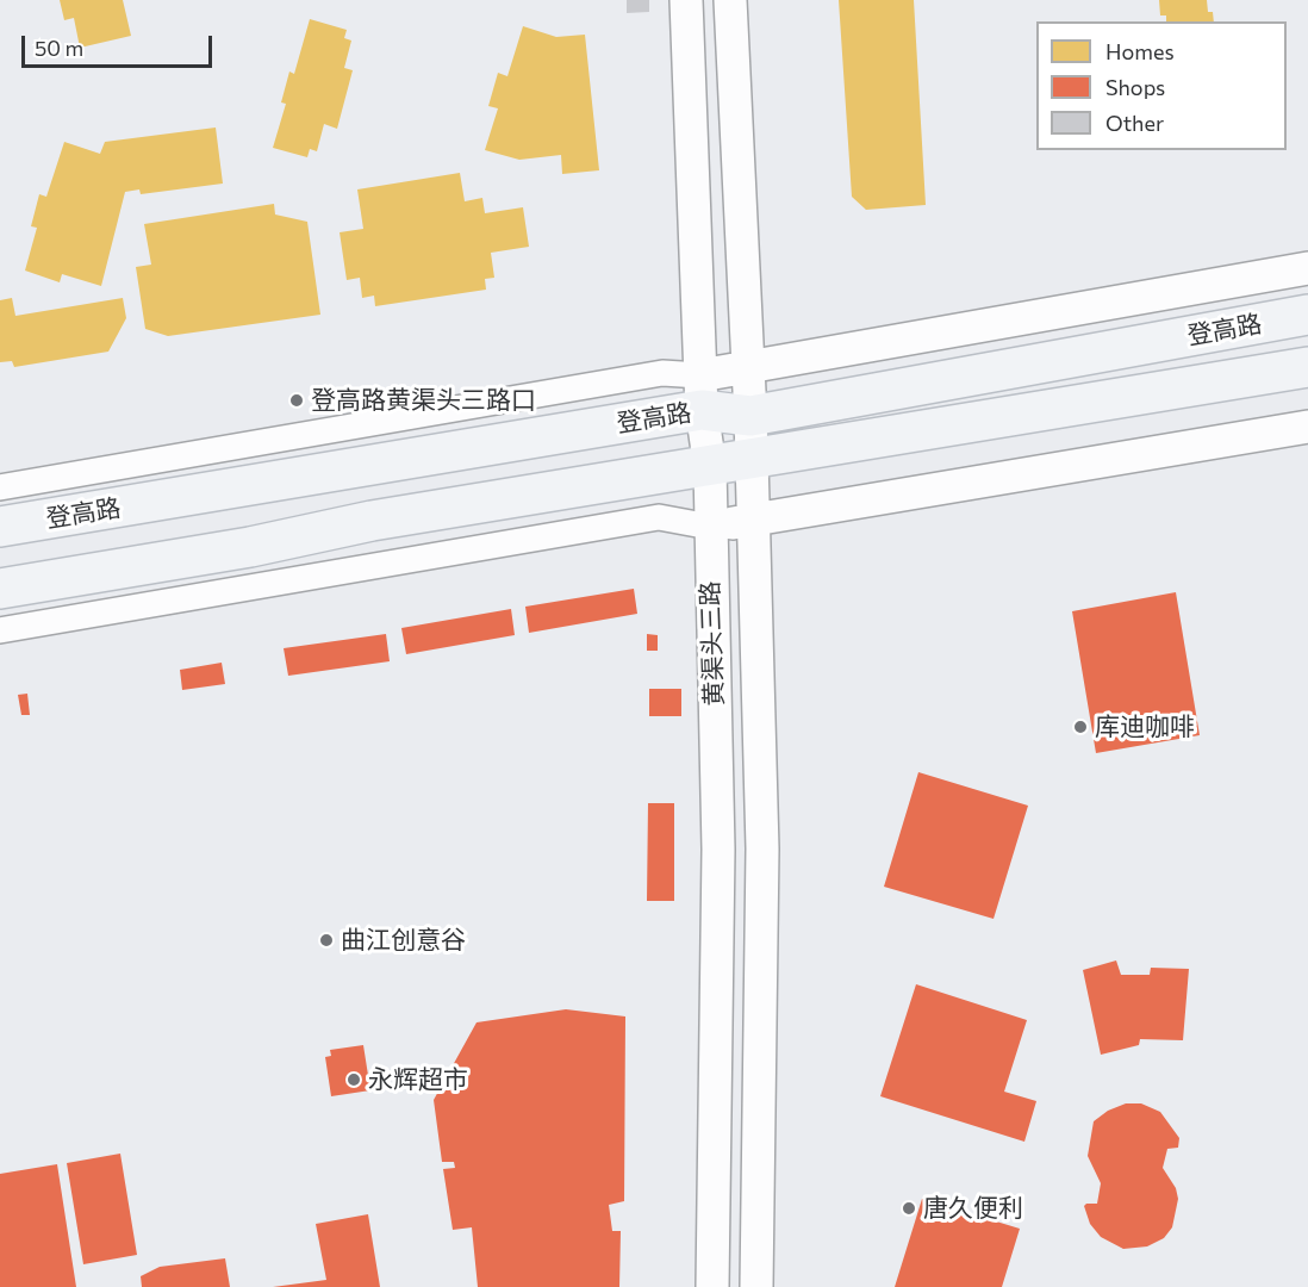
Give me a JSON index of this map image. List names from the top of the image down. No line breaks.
{"streets":{"main road":["登高路"],"street":["黄渠头三路"]},"crossings":[["登高路","黄渠头三路"]],"places":["登高路黄渠头三路口","库迪咖啡","曲江创意谷","永辉超市","唐久便利"],"legend":["Homes","Shops","Other"],"scale_bar":"50 m"}
